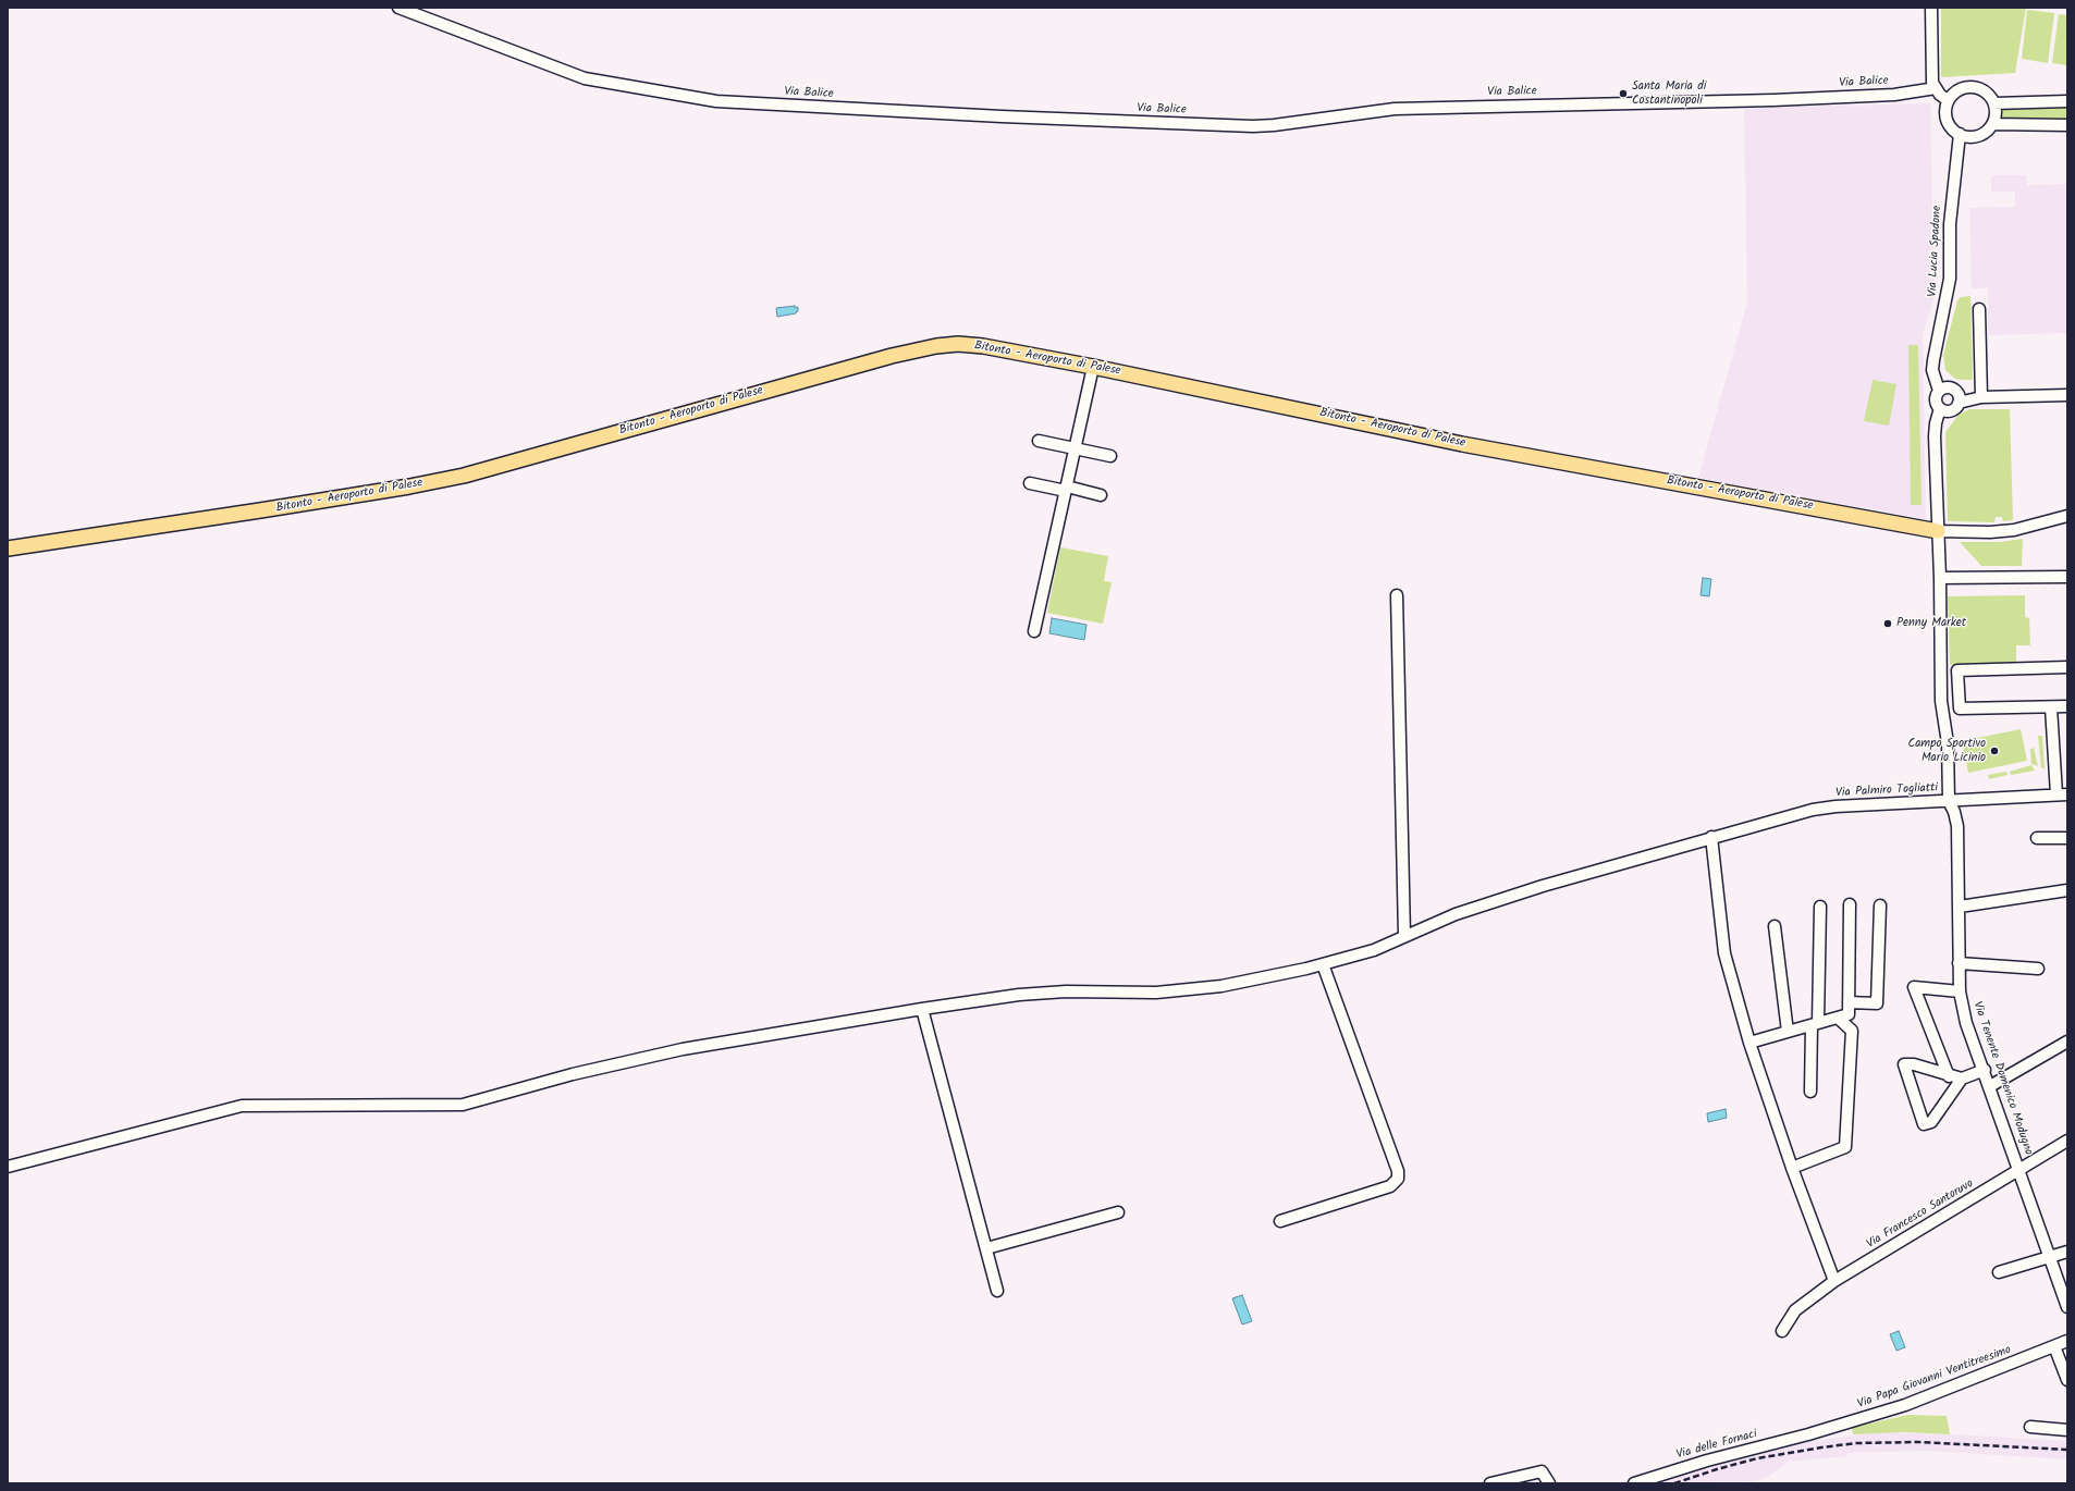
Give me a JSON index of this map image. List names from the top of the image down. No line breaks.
{"streets":{"main road":["Bitonto - Aeroporto di Palese"],"street":["Via Balice","Via Lucia Spadone","Via Palmiro Togliatti","Via Tenente Domenico Modugno","Via Francesco Santoruvo","Via Papa Giovanni Ventitreesimo","Via delle Fornaci"]},"crossings":[["Bitonto - Aeroporto di Palese","Via Tenente Domenico Modugno"],["Via Palmiro Togliatti","Via Tenente Domenico Modugno"],["Via Tenente Domenico Modugno","Via Francesco Santoruvo"],["Via Papa Giovanni Ventitreesimo","Via delle Fornaci"]],"places":["Santa Maria di Costantinopoli","Penny Market","Campo Sportivo Mario Licinio"]}
